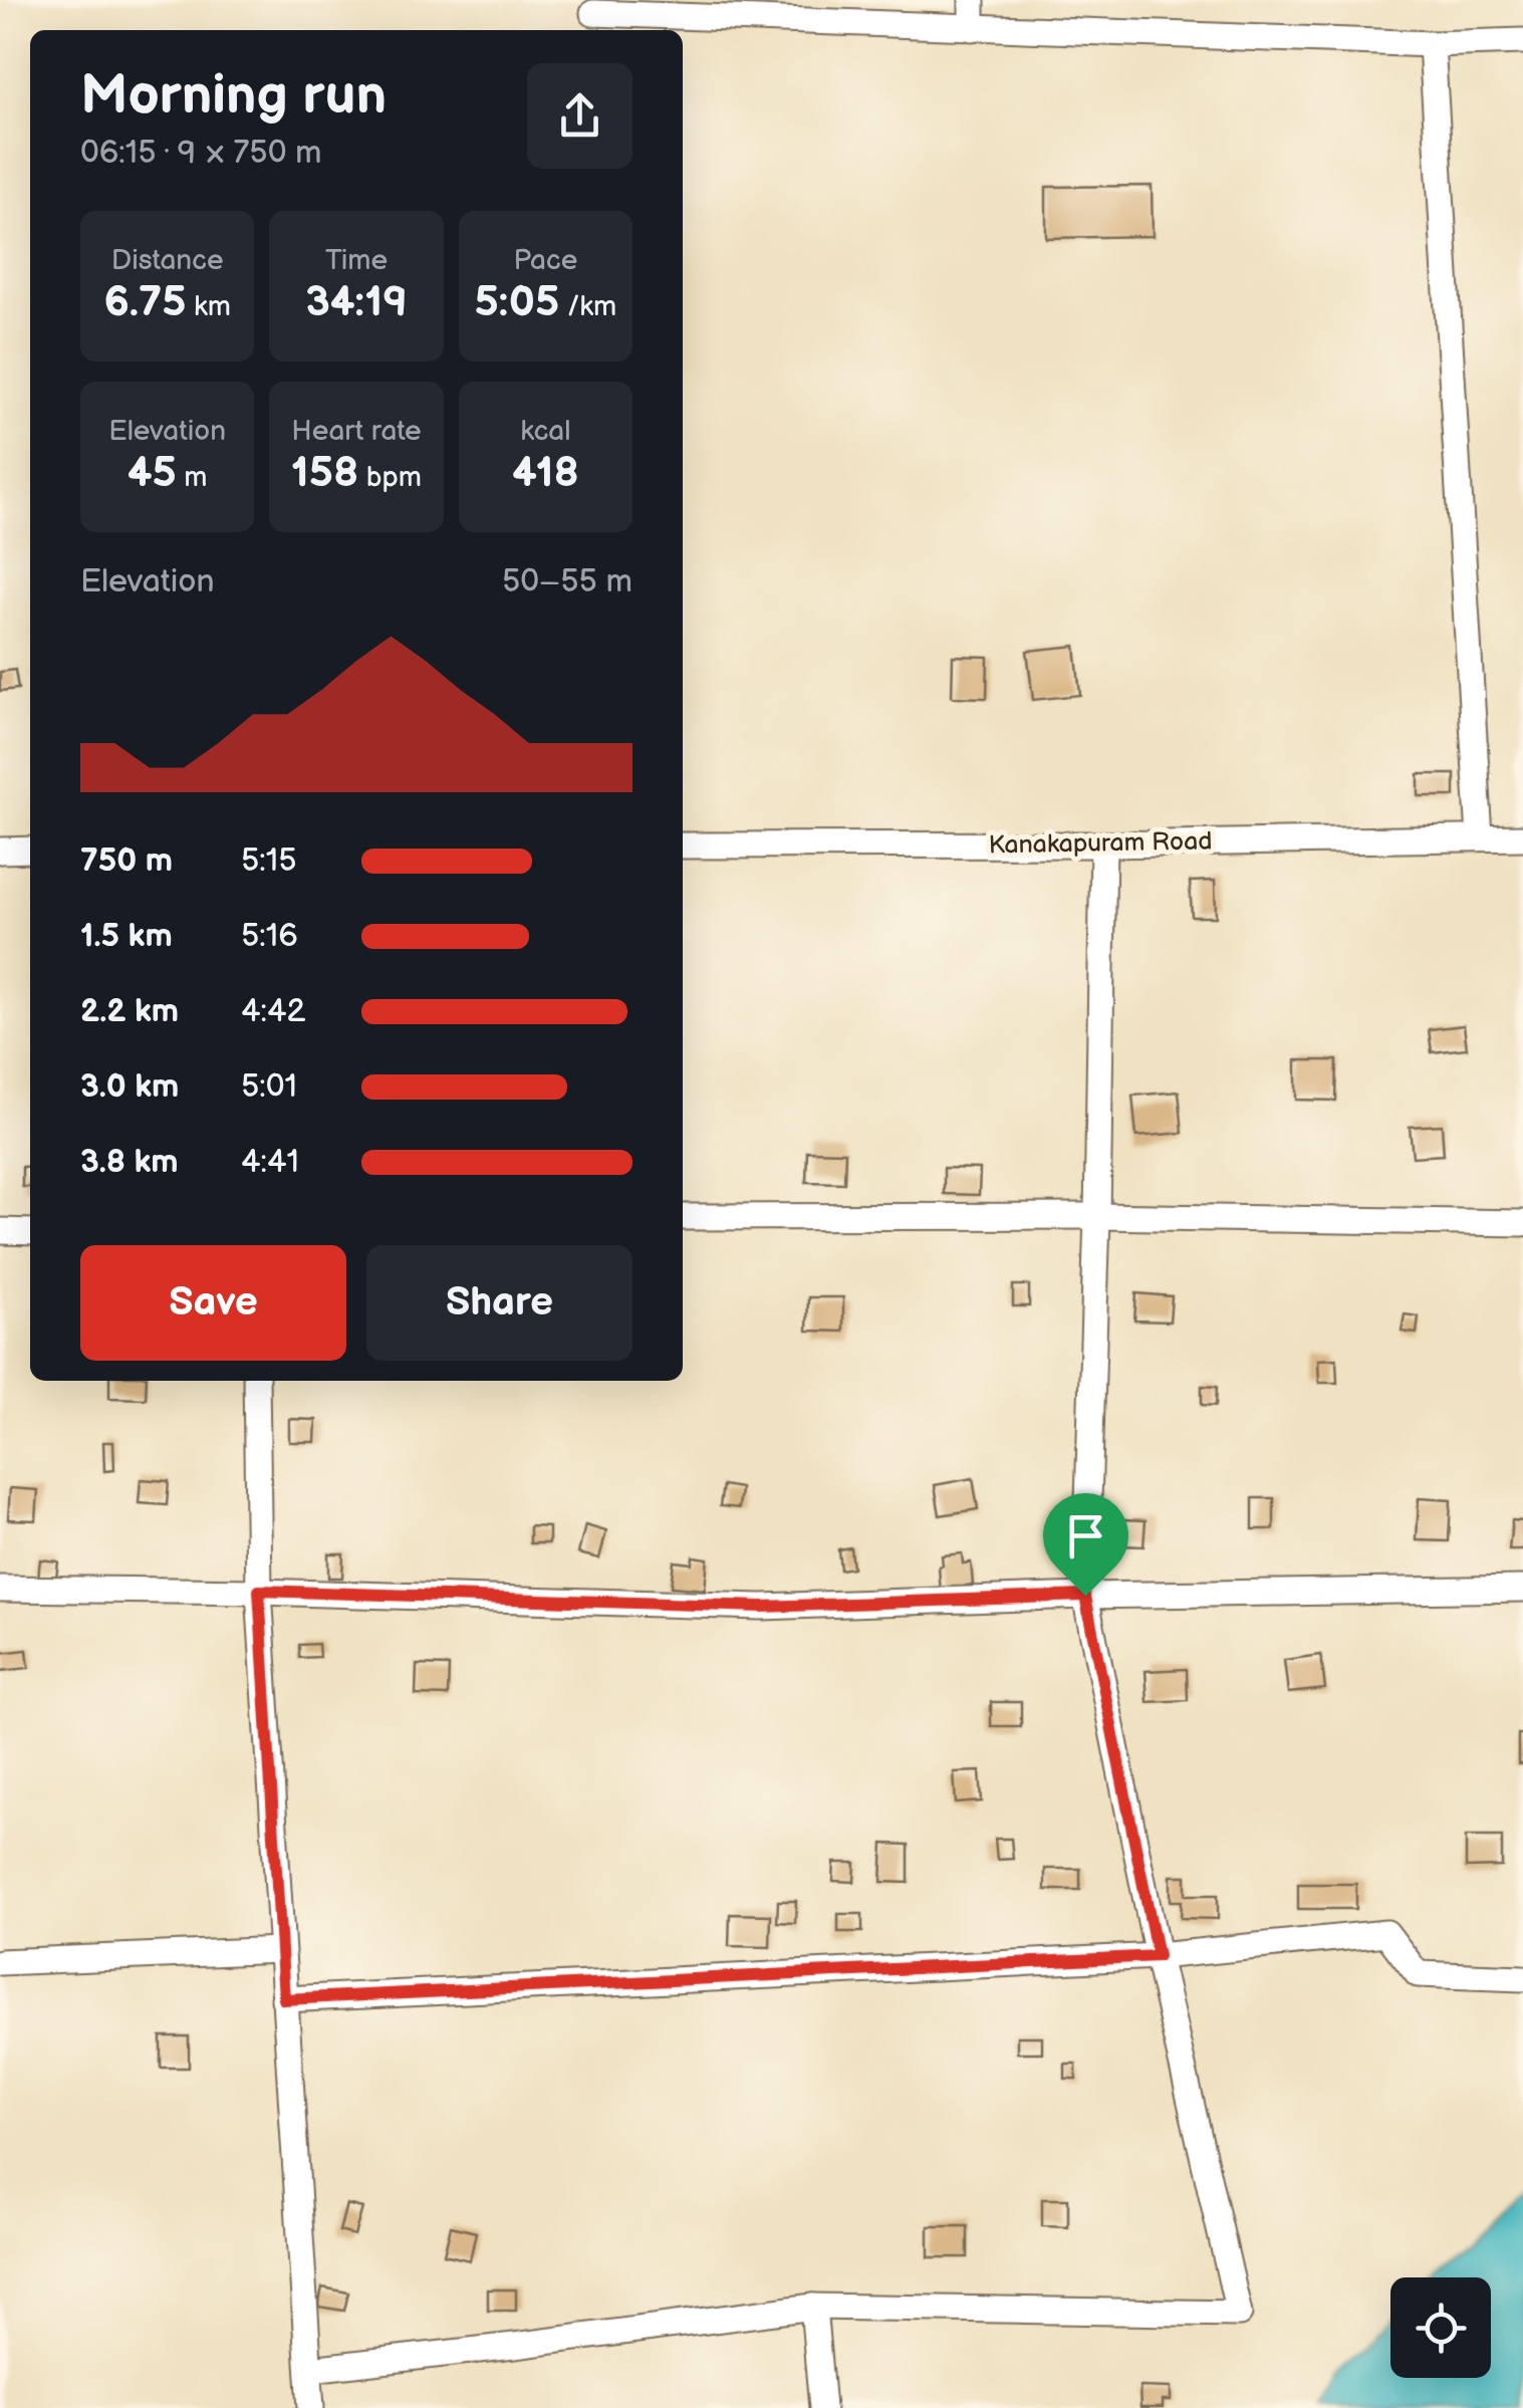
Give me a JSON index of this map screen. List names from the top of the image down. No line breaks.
{"streets":{"street":["Kanakapuram Road"]},"page":{"heading":["Morning run","06:15 · 9 × 750 m"],"stats":[["Distance","6.75 km"],["Time","34:19"],["Pace","5:05 /km"],["Elevation","45 m"],["Heart rate","158 bpm"],["kcal","418"]],"chart":["Elevation","50–55 m"],"list":[{"name":"750 m","note":"5:15"},{"name":"1.5 km","note":"5:16"},{"name":"2.2 km","note":"4:42"},{"name":"3.0 km","note":"5:01"},{"name":"3.8 km","note":"4:41"}],"buttons":["Save","Share"]}}
